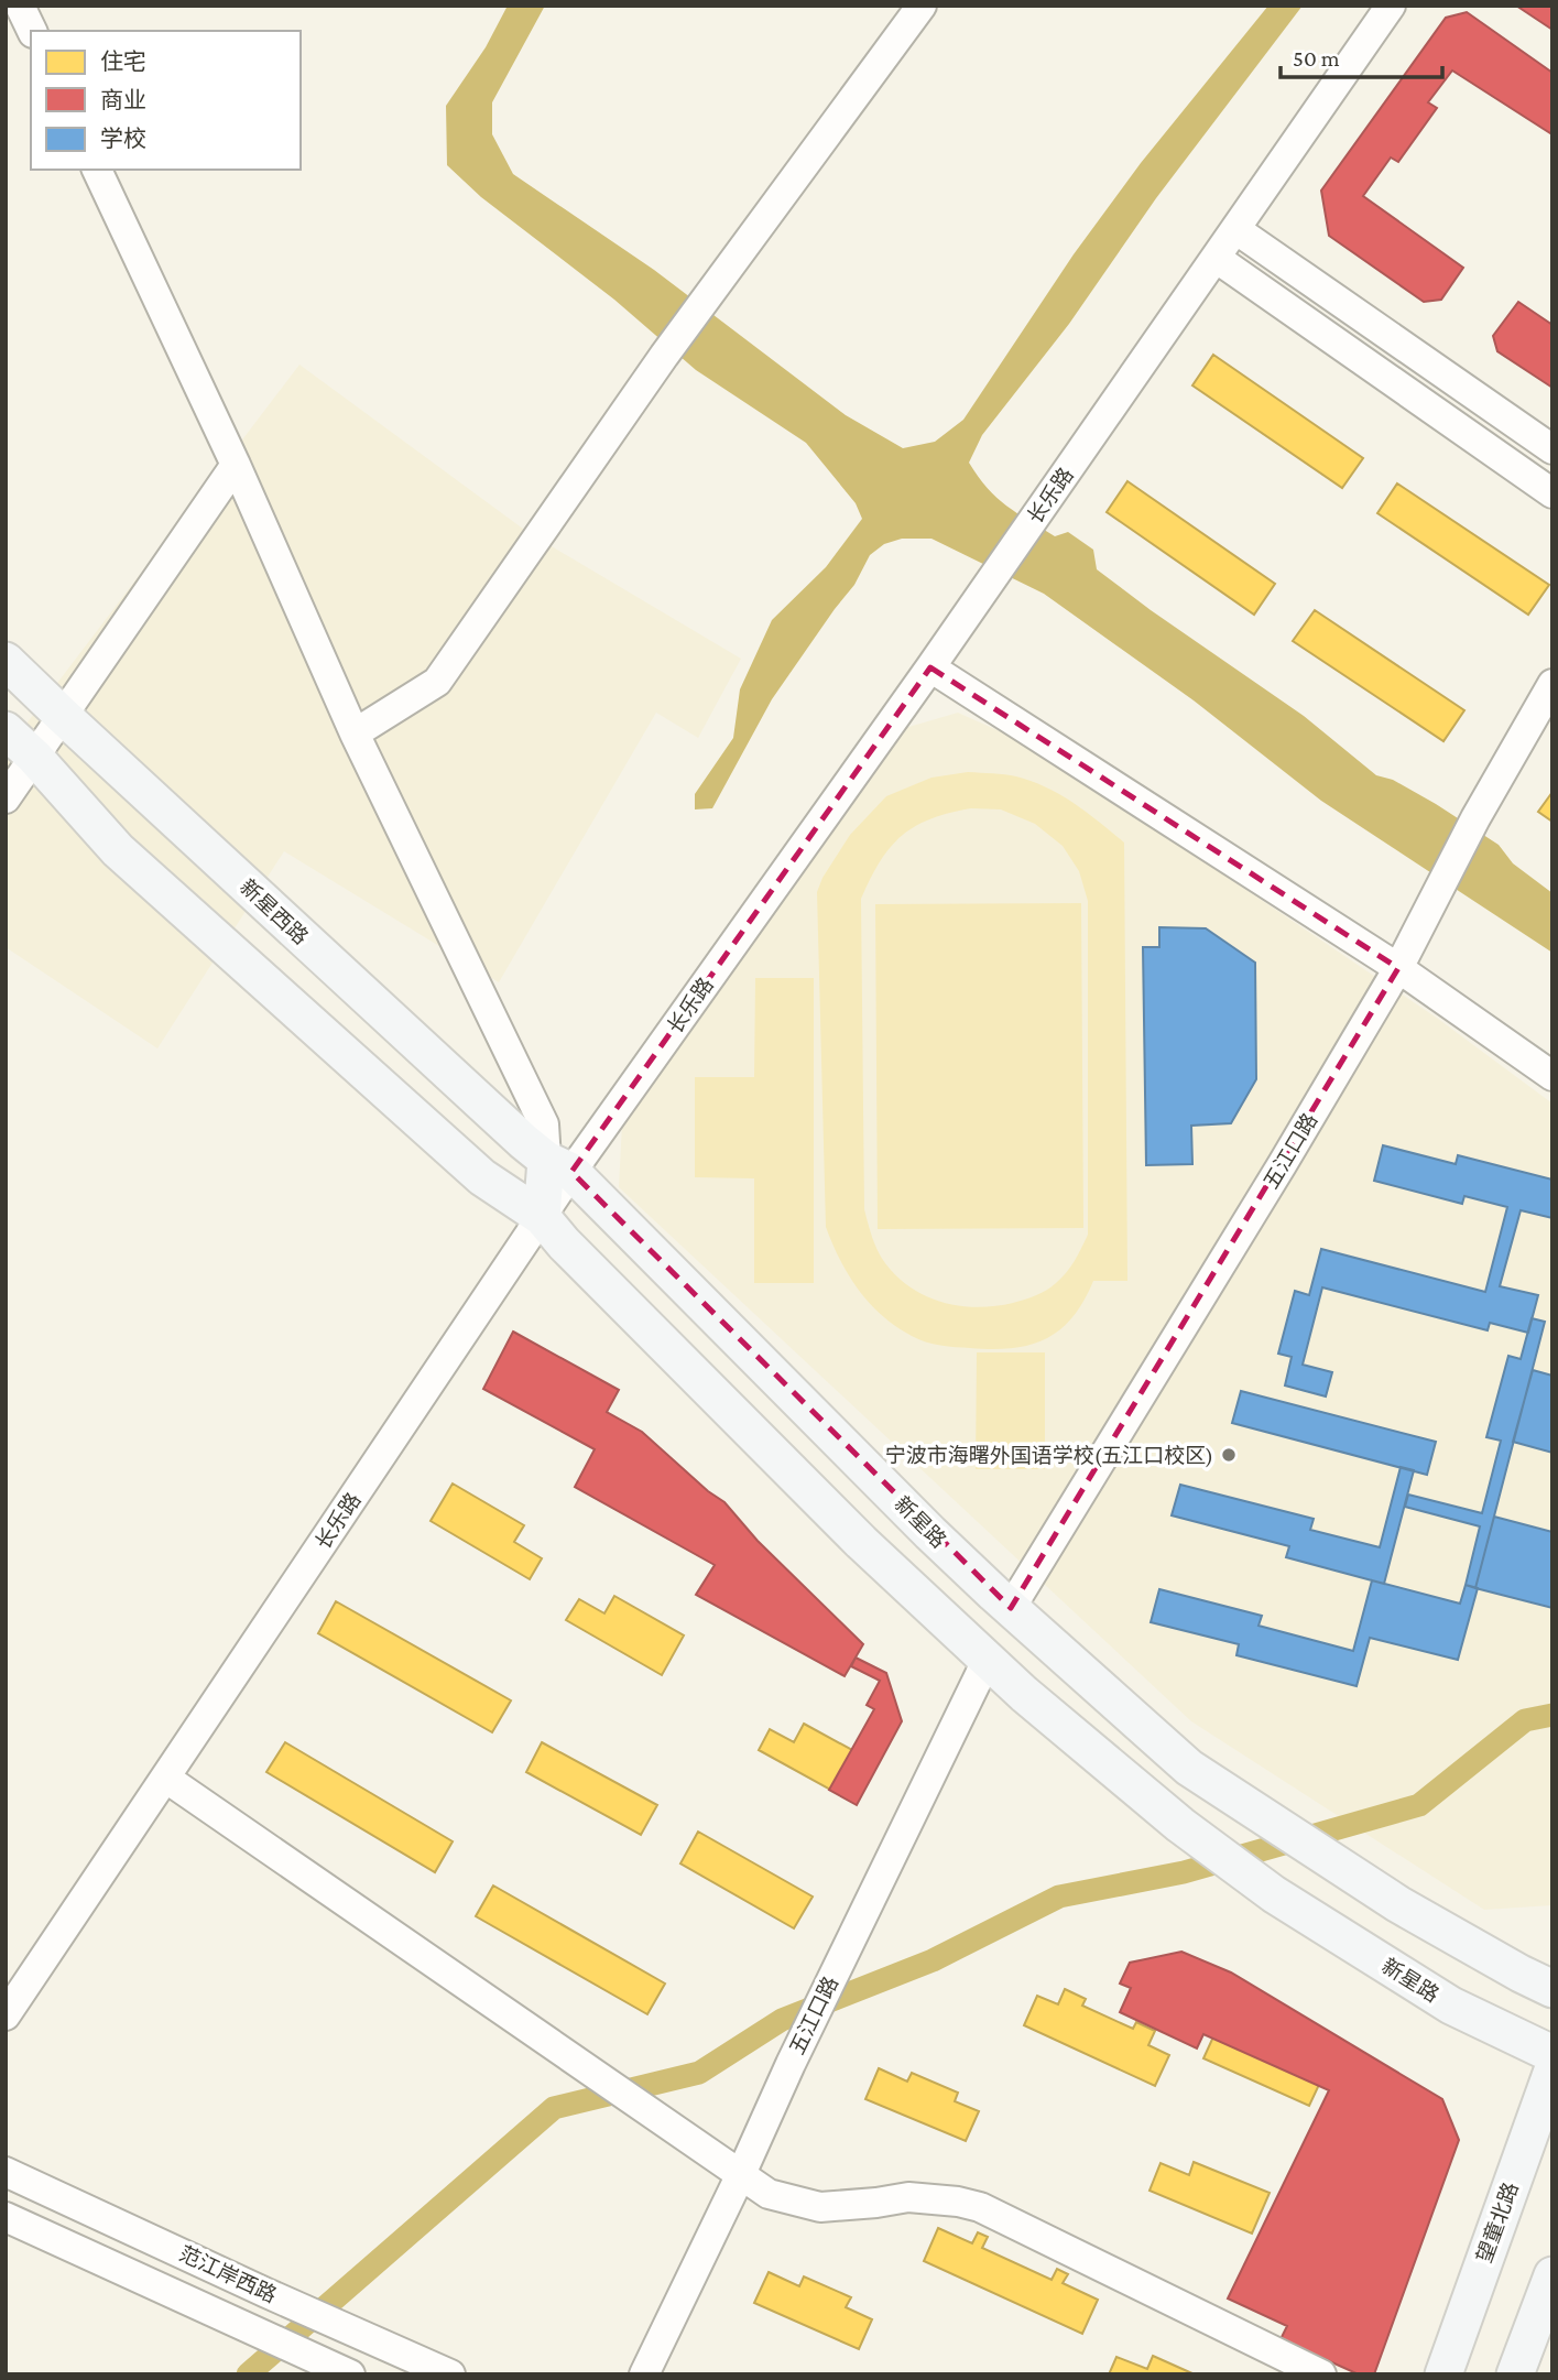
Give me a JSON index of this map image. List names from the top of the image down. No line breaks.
{"streets":{"main road":["新星西路","新星路","望童北路"],"street":["长乐路","五江口路","范江岸西路"]},"crossings":[["长乐路","新星西路"],["长乐路","新星路"],["新星西路","新星路"],["五江口路","新星路"]],"places":["宁波市海曙外国语学校(五江口校区)"],"legend":["住宅","商业","学校"],"scale_bar":"50 m"}
